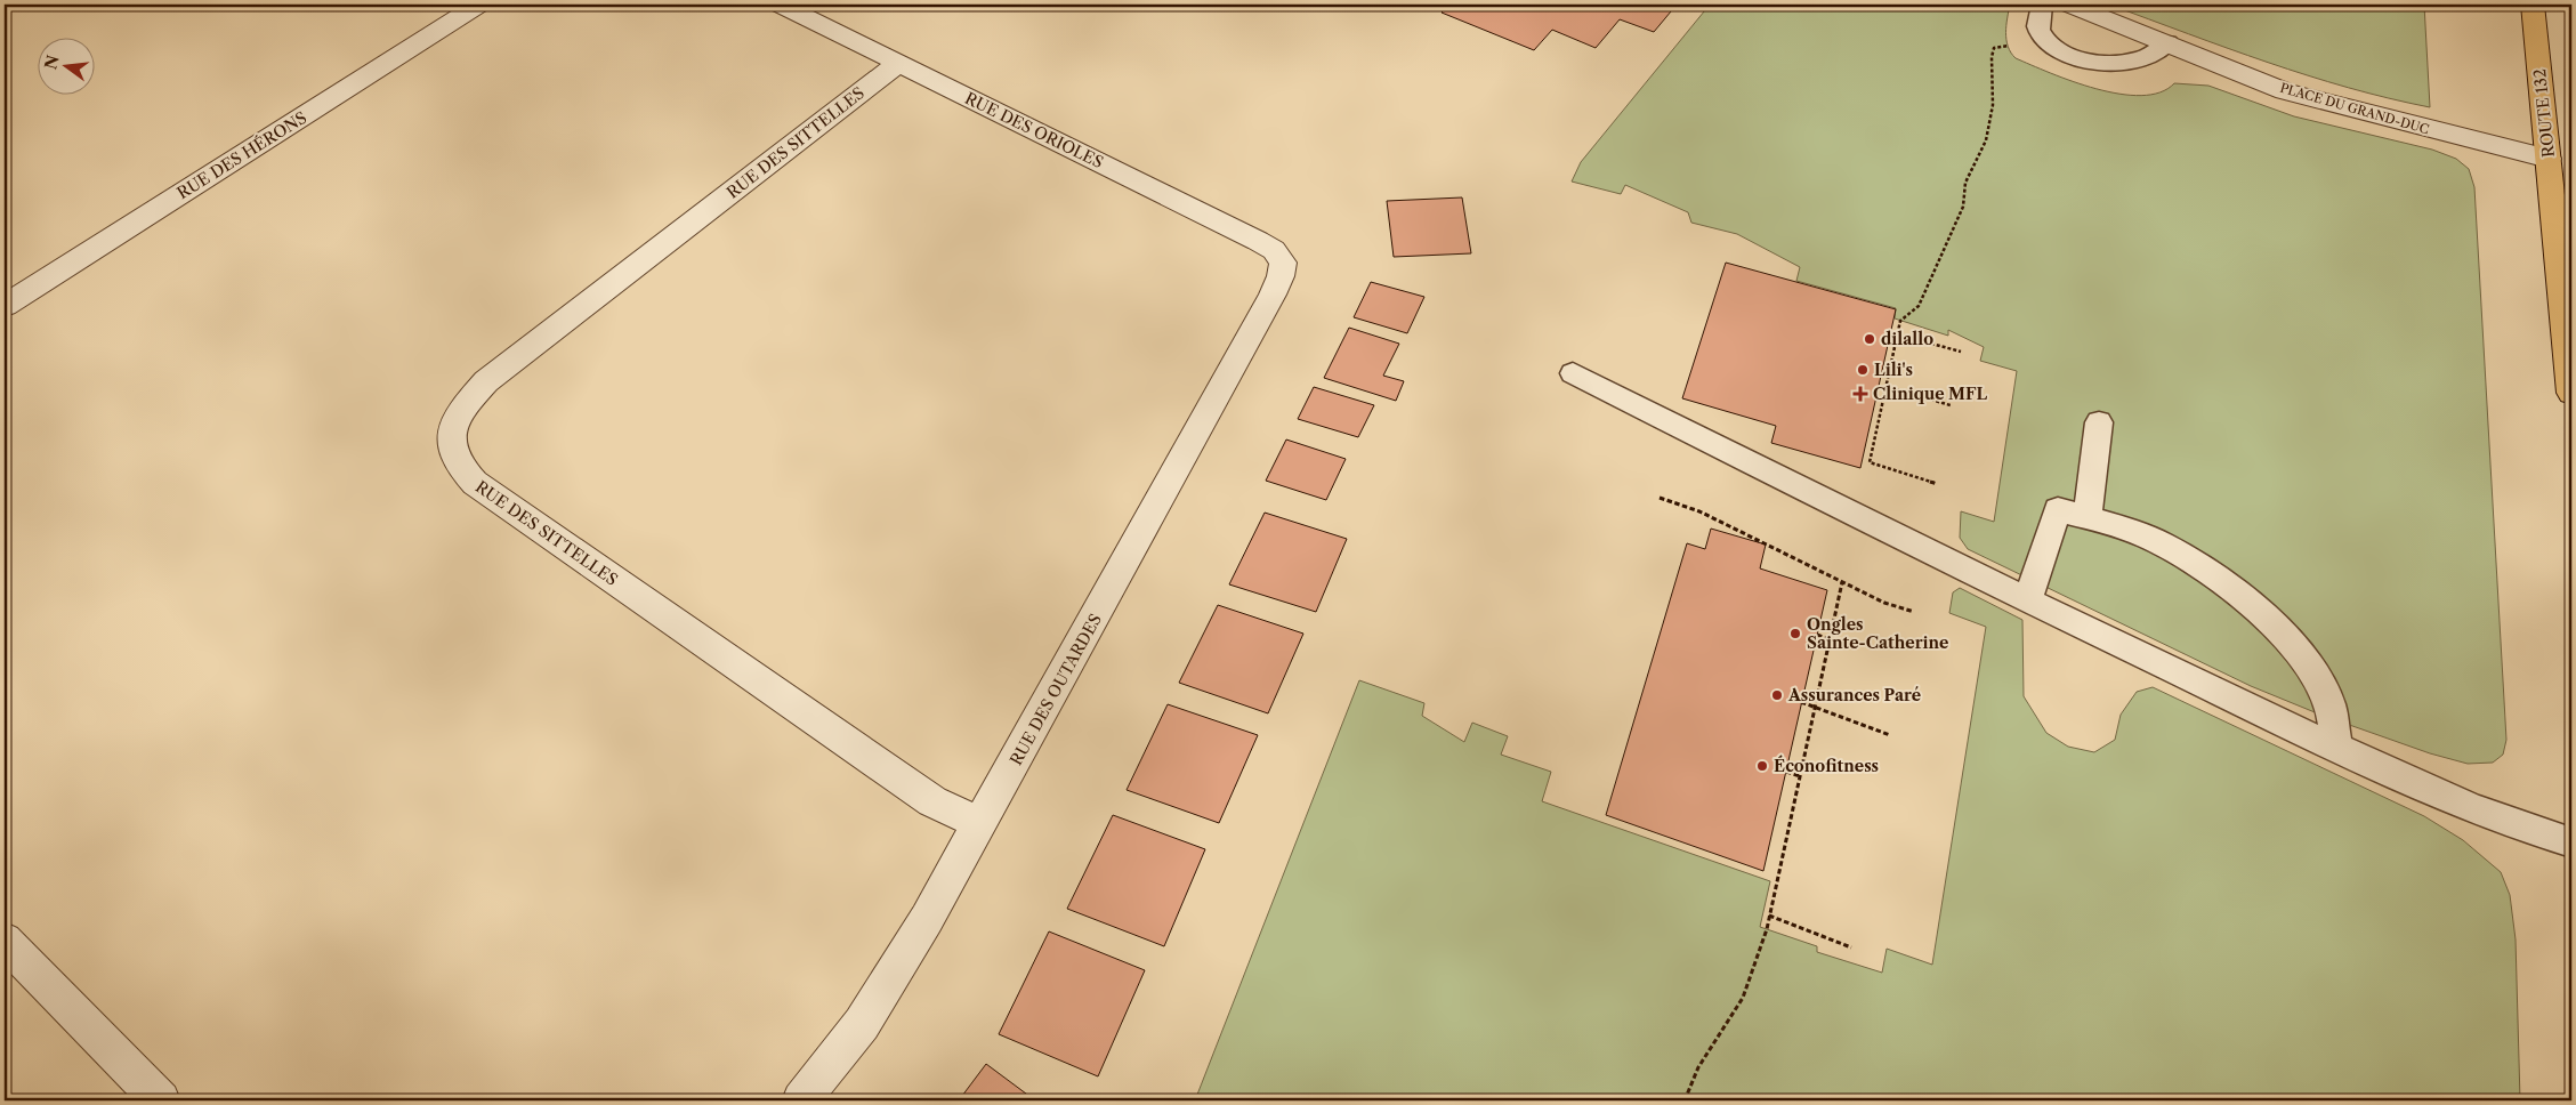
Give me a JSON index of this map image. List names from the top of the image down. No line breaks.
{"streets":{"highway":["ROUTE 132"],"street":["PLACE DU GRAND-DUC","RUE DES ORIOLES","RUE DES SITTELLES","RUE DES HÉRONS","RUE DES OUTARDES"]},"crossings":[["PLACE DU GRAND-DUC","ROUTE 132"],["RUE DES ORIOLES","RUE DES SITTELLES"],["RUE DES ORIOLES","RUE DES OUTARDES"],["RUE DES SITTELLES","RUE DES OUTARDES"]],"places":{"other":["dilallo","Lili's","Ongles Sainte-Catherine","Assurances Paré","Éconofitness"],"health":["Clinique MFL"]},"north":"left"}
